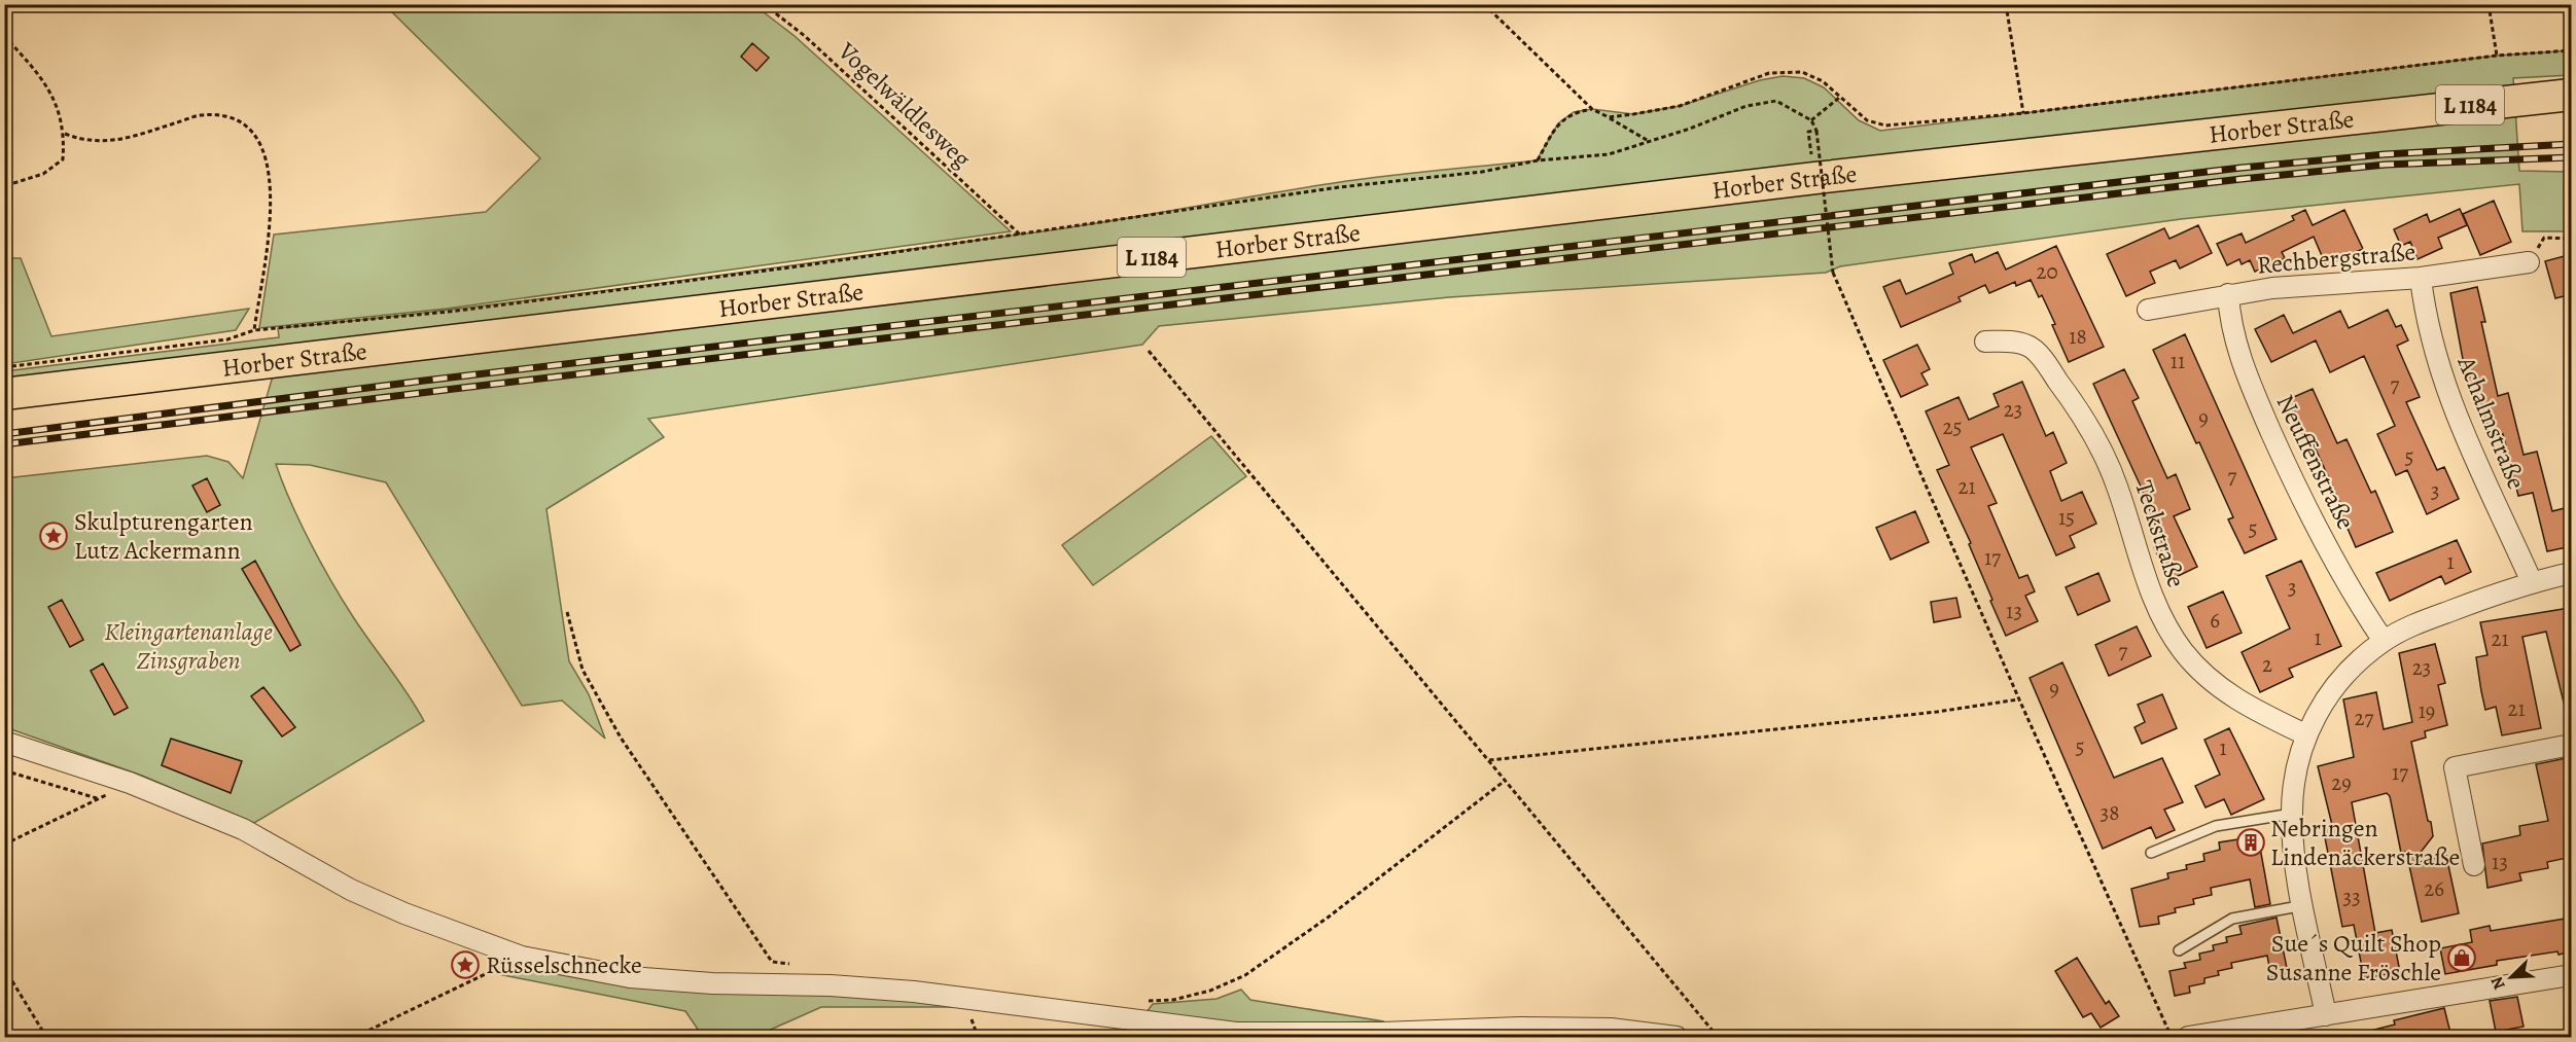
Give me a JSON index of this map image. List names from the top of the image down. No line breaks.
{"streets":{"main road":["L 1184","Horber Straße"],"street":["Rechbergstraße","Achalmstraße","Neuffenstraße","Teckstraße"],"path":["Vogelwäldlesweg"]},"crossings":[["Rechbergstraße","Achalmstraße"],["Rechbergstraße","Neuffenstraße"]],"parks":["Kleingartenanlage Zinsgraben"],"places":{"place":["Skulpturengarten Lutz Ackermann","Rüsselschnecke"],"building":["Nebringen Lindenäckerstraße"],"shop":["Sue´s Quilt Shop Susanne Fröschle"]},"house_numbers":["20","18","11","7","23","9","25","5","7","21","3","15","5","17","1","3","13","6","1","21","7","2","23","9","21","19","27","5","1","17","29","38","13","26","33"],"north":"bottom left"}
